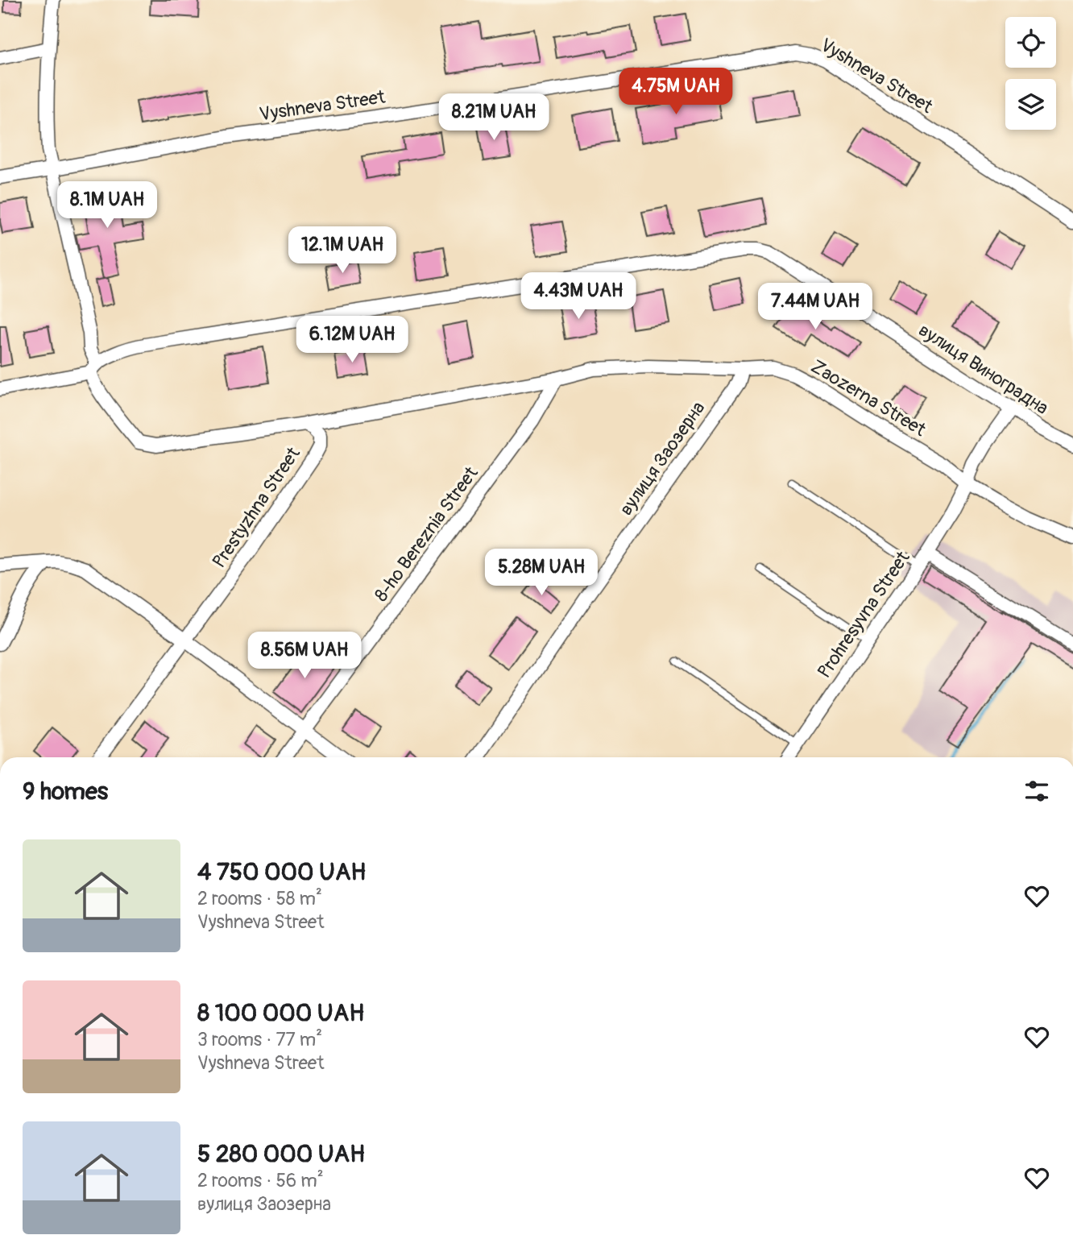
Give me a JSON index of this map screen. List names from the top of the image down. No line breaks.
{"streets":{"street":["Vyshneva Street","вулиця Виноградна","Zaozerna Street","вулиця Заозерна","Prestyzhna Street","8-ho Bereznia Street","Prohresyvna Street"]},"crossings":[["вулиця Виноградна","Prestyzhna Street"],["вулиця Виноградна","Prohresyvna Street"],["Zaozerna Street","вулиця Заозерна"],["Zaozerna Street","Prestyzhna Street"],["Zaozerna Street","8-ho Bereznia Street"],["Zaozerna Street","Prohresyvna Street"]],"page":{"price":["4.75M UAH","8.21M UAH","8.1M UAH","12.1M UAH","4.43M UAH","7.44M UAH","6.12M UAH","5.28M UAH","8.56M UAH"],"heading":"9 homes","list":[{"name":"4 750 000 UAH","note":"2 rooms · 58 m² · Vyshneva Street"},{"name":"8 100 000 UAH","note":"3 rooms · 77 m² · Vyshneva Street"},{"name":"5 280 000 UAH","note":"2 rooms · 56 m² · вулиця Заозерна"}]}}
